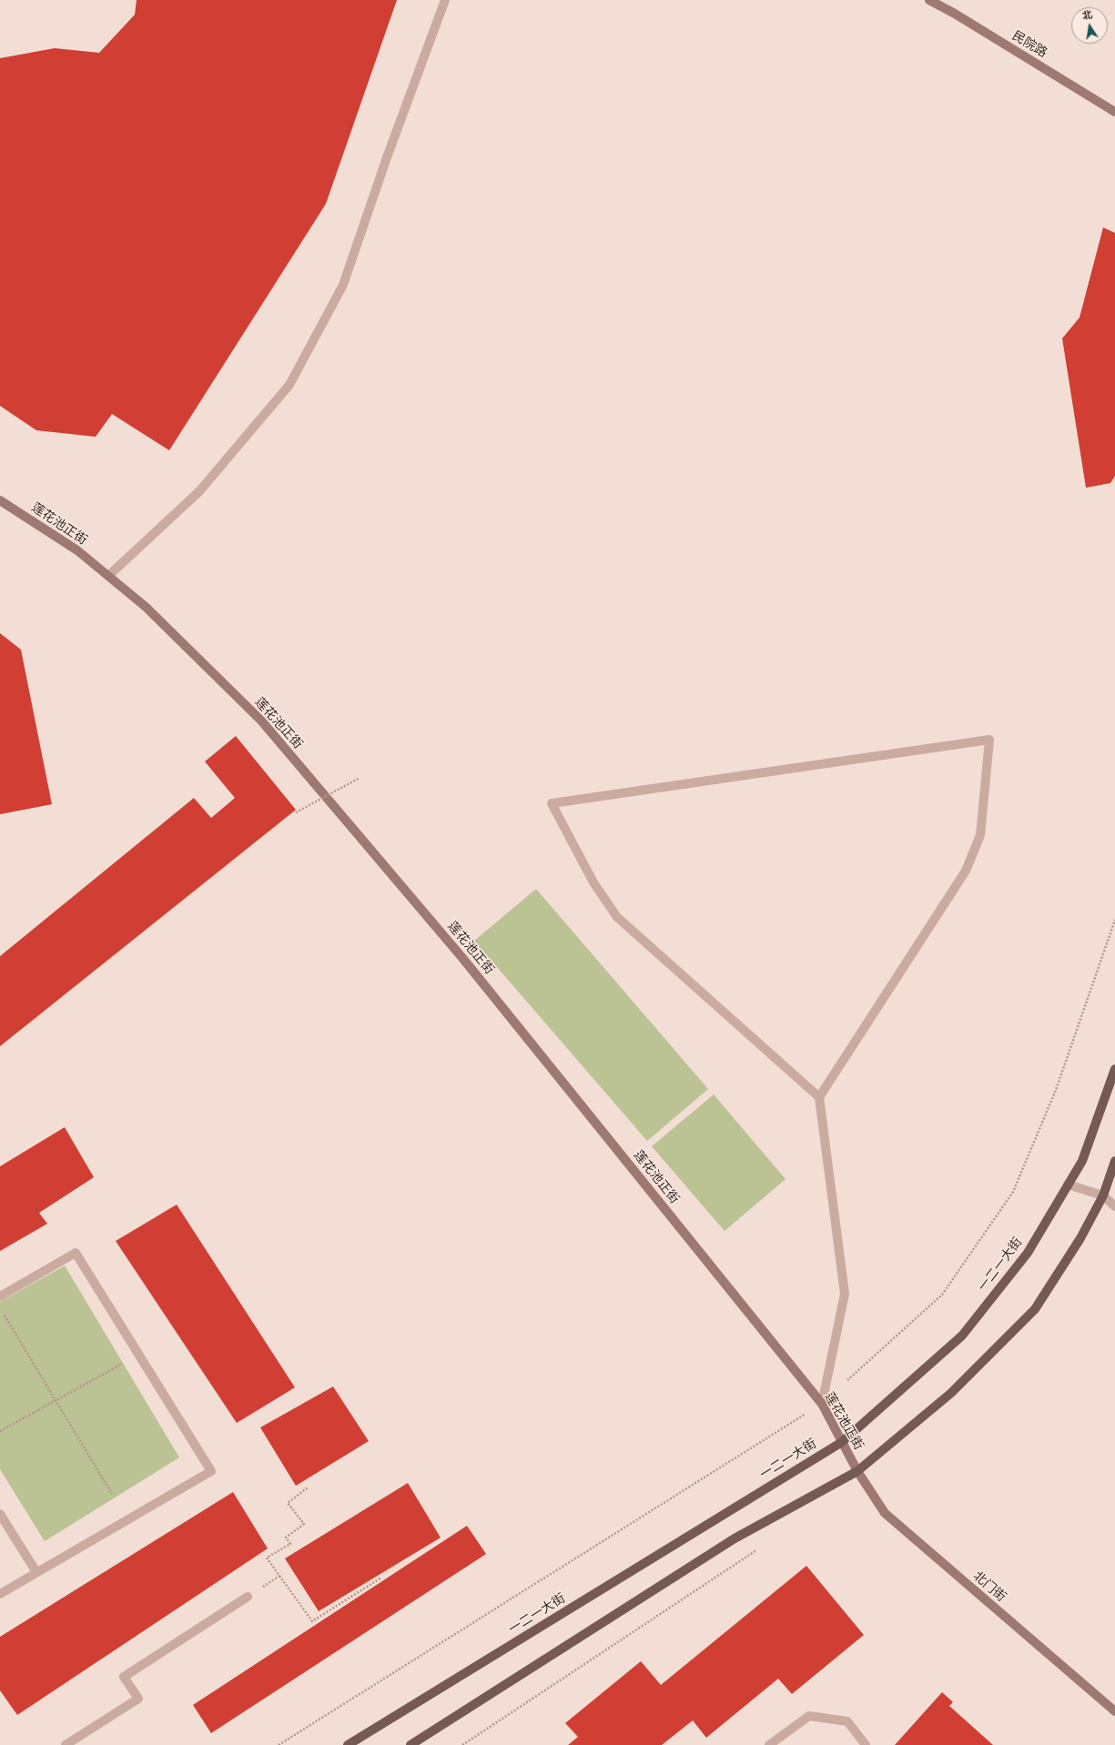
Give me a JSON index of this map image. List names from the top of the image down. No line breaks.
{"streets":{"main road":["民院路","莲花池正街","一二一大街","北门街"]},"crossings":[["莲花池正街","一二一大街"],["莲花池正街","北门街"]],"north":"top"}
